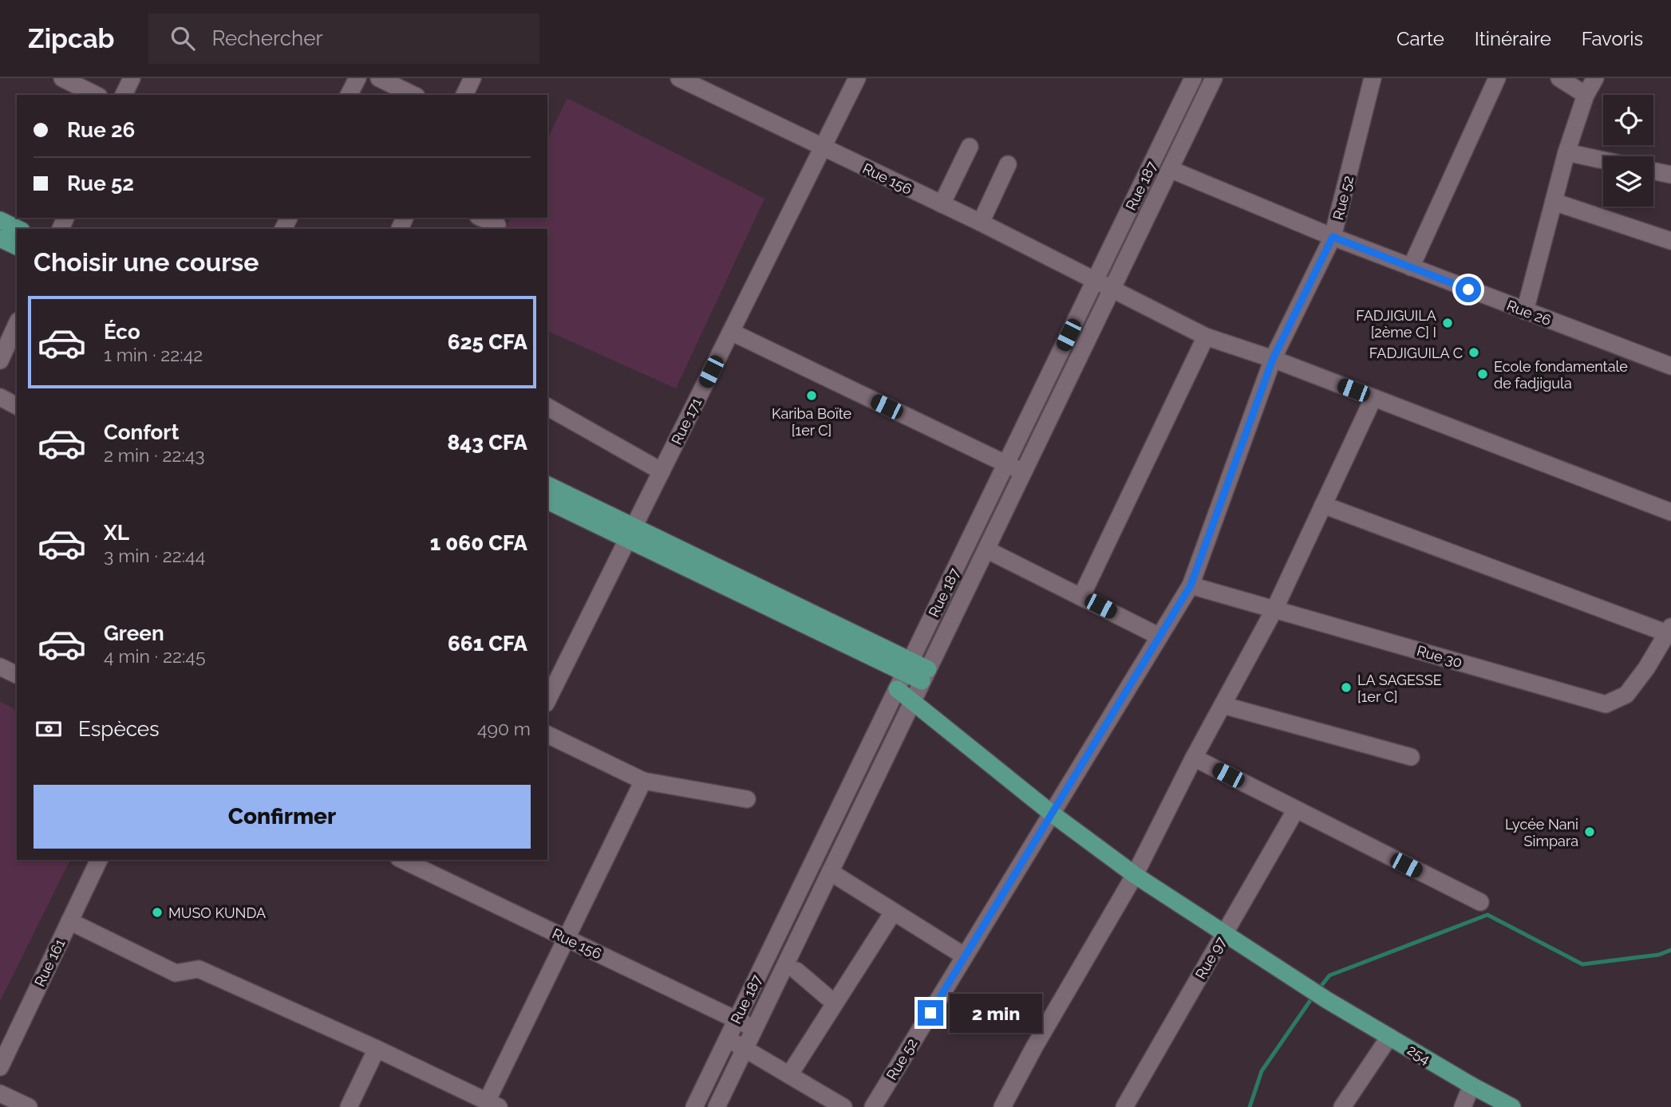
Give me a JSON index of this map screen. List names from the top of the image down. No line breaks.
{"streets":{"main road":["254"],"street":["Rue 156","Rue 187","Rue 52","Rue 26","Rue 171","Rue 30","Rue 97","Rue 161"]},"crossings":[["Rue 156","Rue 187"],["Rue 156","Rue 52"],["Rue 156","Rue 171"],["Rue 187","Rue 26"],["Rue 187","254"],["Rue 52","Rue 26"],["Rue 52","Rue 30"],["Rue 52","254"],["Rue 97","254"]],"places":["FADJIGUILA [2ème C] I","FADJIGUILA C","Ecole fondamentale de fadjigula","Kariba Boïte [1er C]","LA SAGESSE [1er C]","Lycée Nani Simpara","MUSO KUNDA"],"page":{"header":"Zipcab","search":"Rechercher","nav":["Carte","Itinéraire","Favoris"],"banner":["Rue 26","Rue 52"],"heading":"Choisir une course","list":[{"name":"Éco","note":"1 min · 22:42","value":"625 CFA"},{"name":"Confort","note":"2 min · 22:43","value":"843 CFA"},{"name":"XL","note":"3 min · 22:44","value":"1 060 CFA"},{"name":"Green","note":"4 min · 22:45","value":"661 CFA"}],"pay":["Espèces","490 m"],"buttons":"Confirmer","bubble":"2 min"}}
